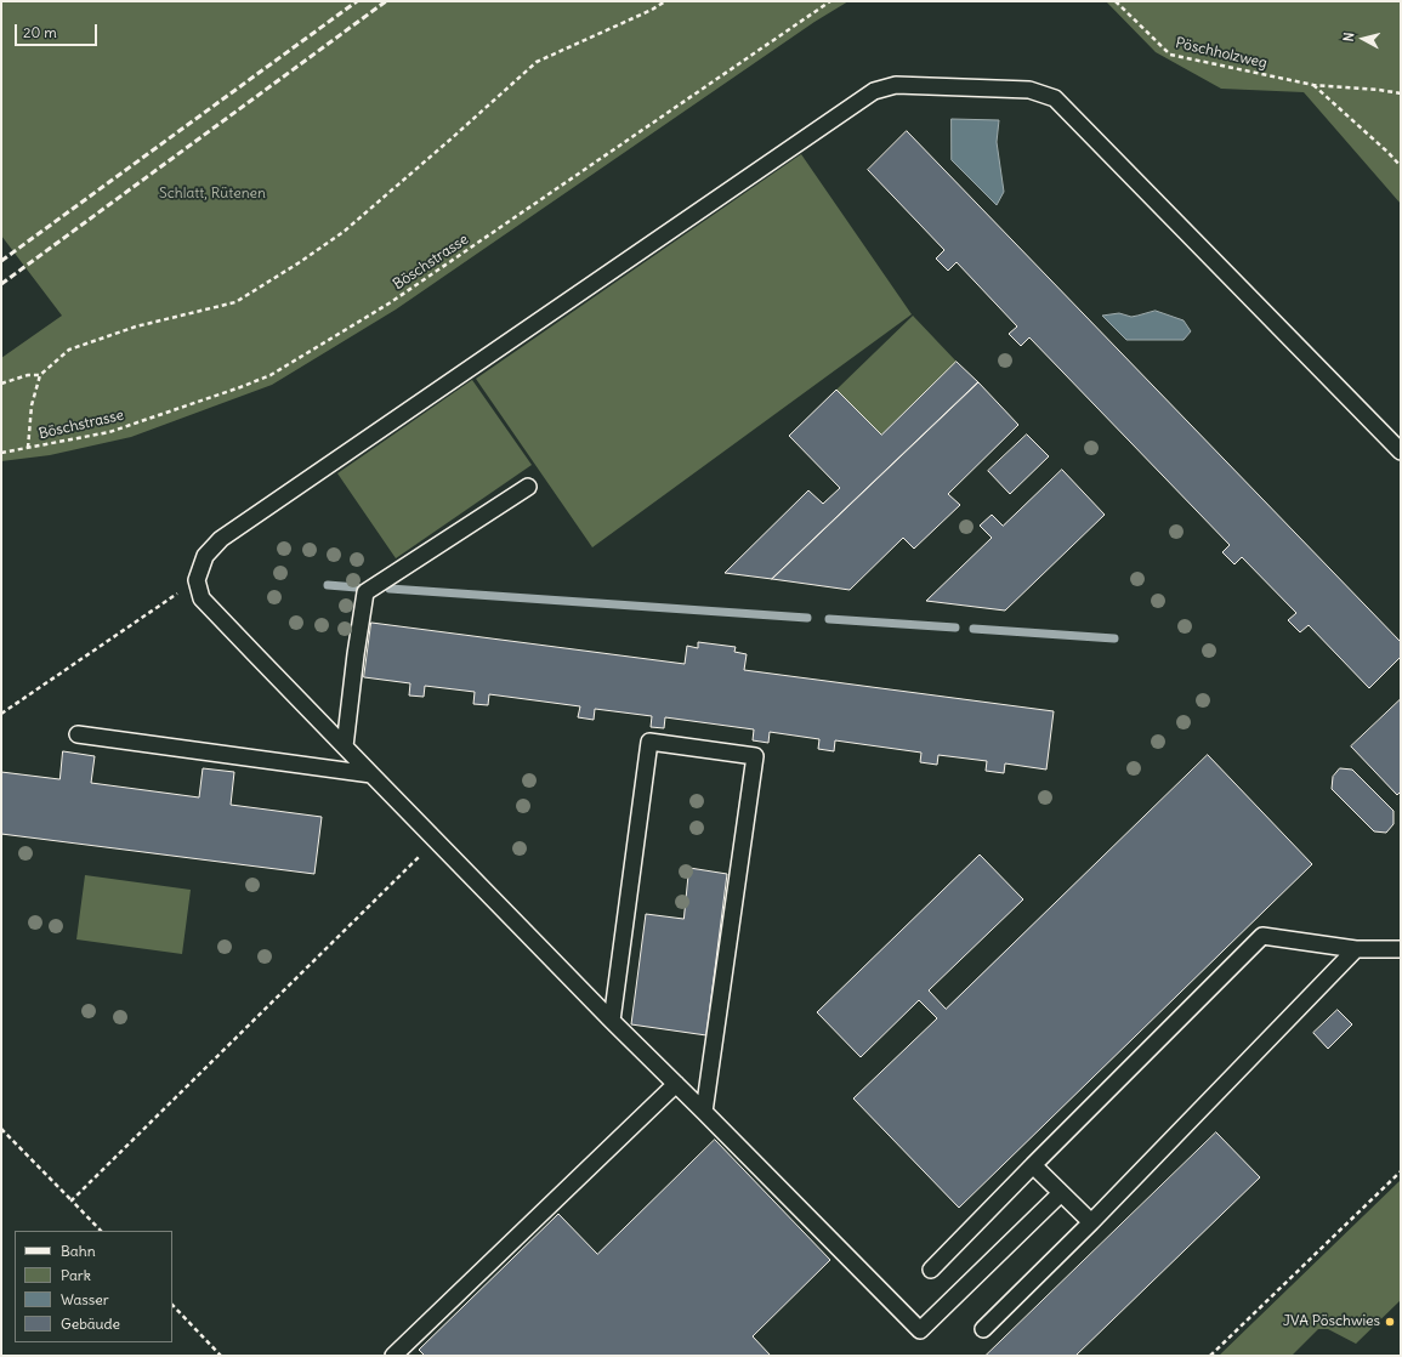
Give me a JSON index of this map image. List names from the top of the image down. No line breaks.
{"streets":{"path":["Pöschholzweg","Böschstrasse"]},"parks":["Schlatt, Rütenen"],"places":["JVA Pöschwies"],"legend":["Bahn","Park","Wasser","Gebäude"],"scale_bar":"20 m","north":"left"}
